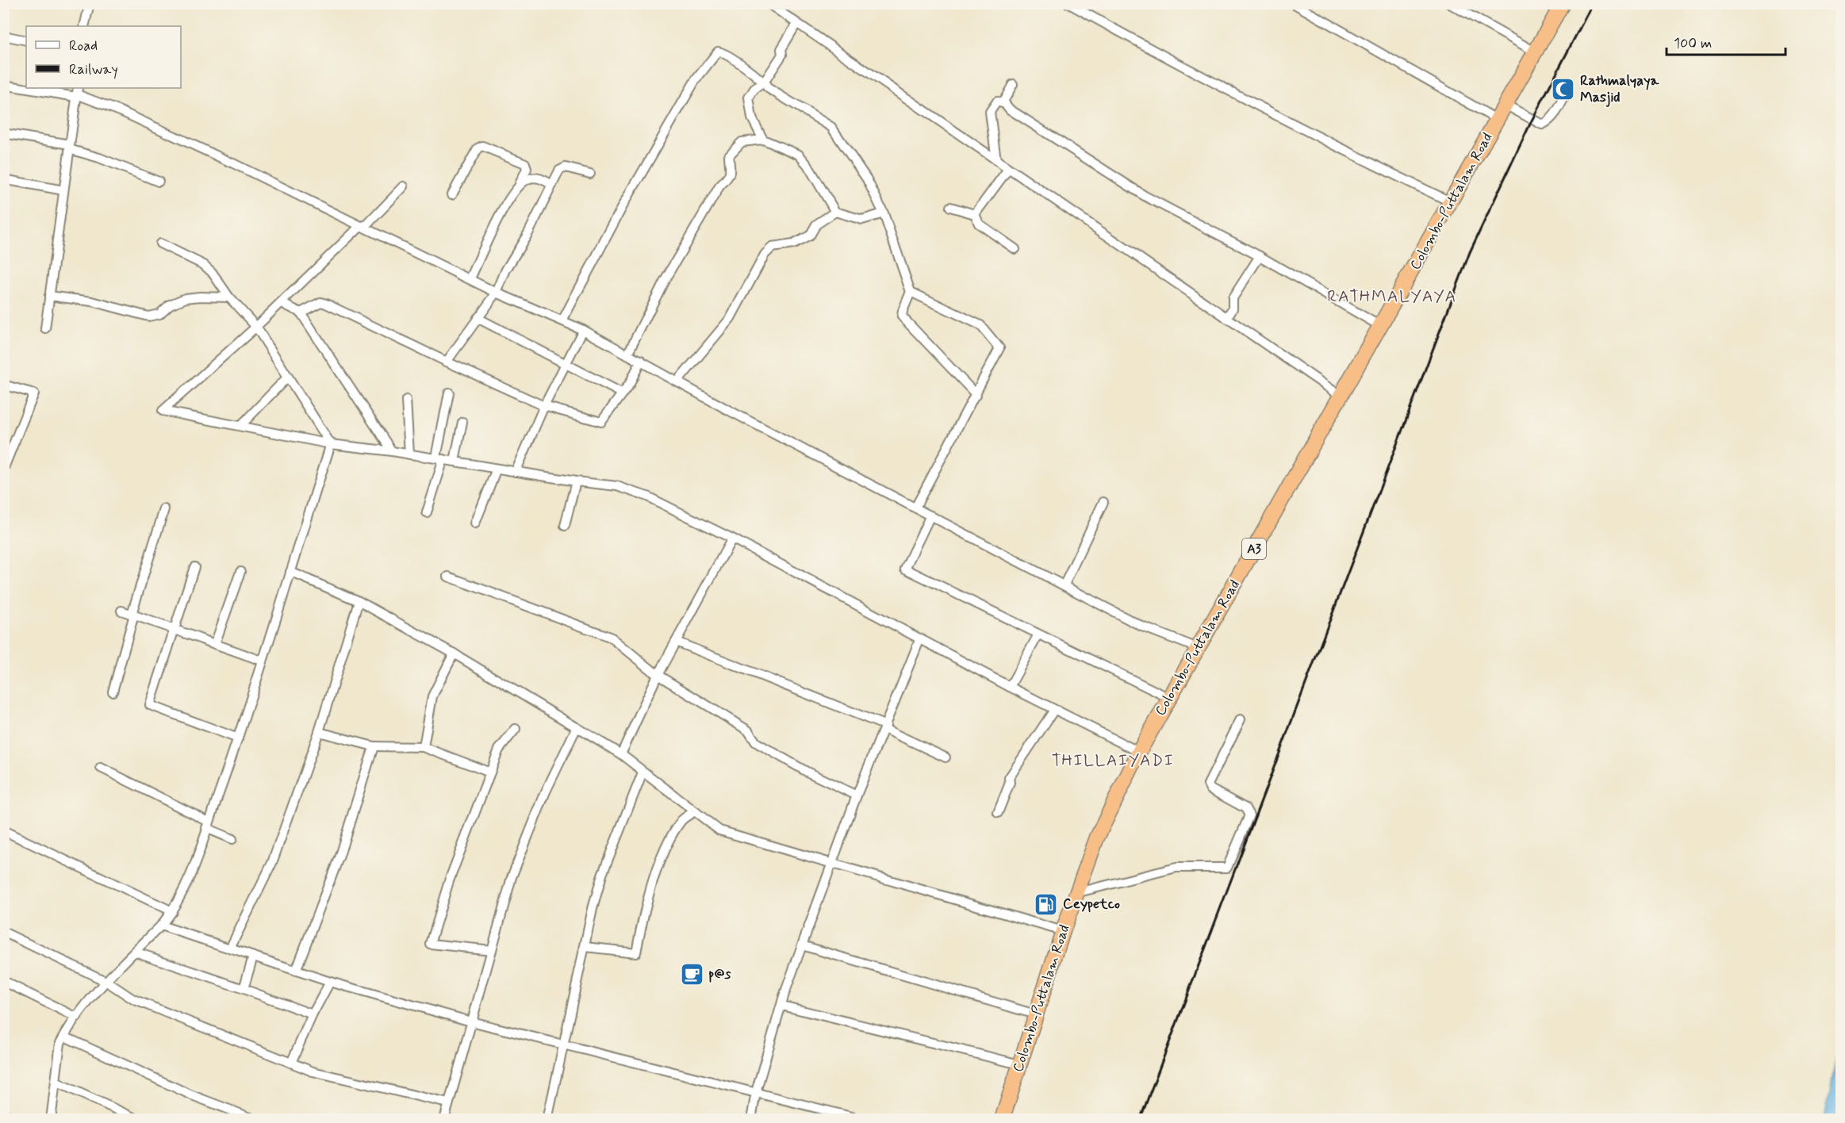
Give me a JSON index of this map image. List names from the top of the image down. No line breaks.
{"streets":{"highway":["Colombo-Puttalam Road","A3"]},"districts":["RATHMALYAYA","THILLAIYADI"],"places":{"mosque":["Rathmalyaya Masjid"],"fuel station":["Ceypetco"],"cafe":["p@s"]},"legend":["Road","Railway"],"scale_bar":"100 m"}
